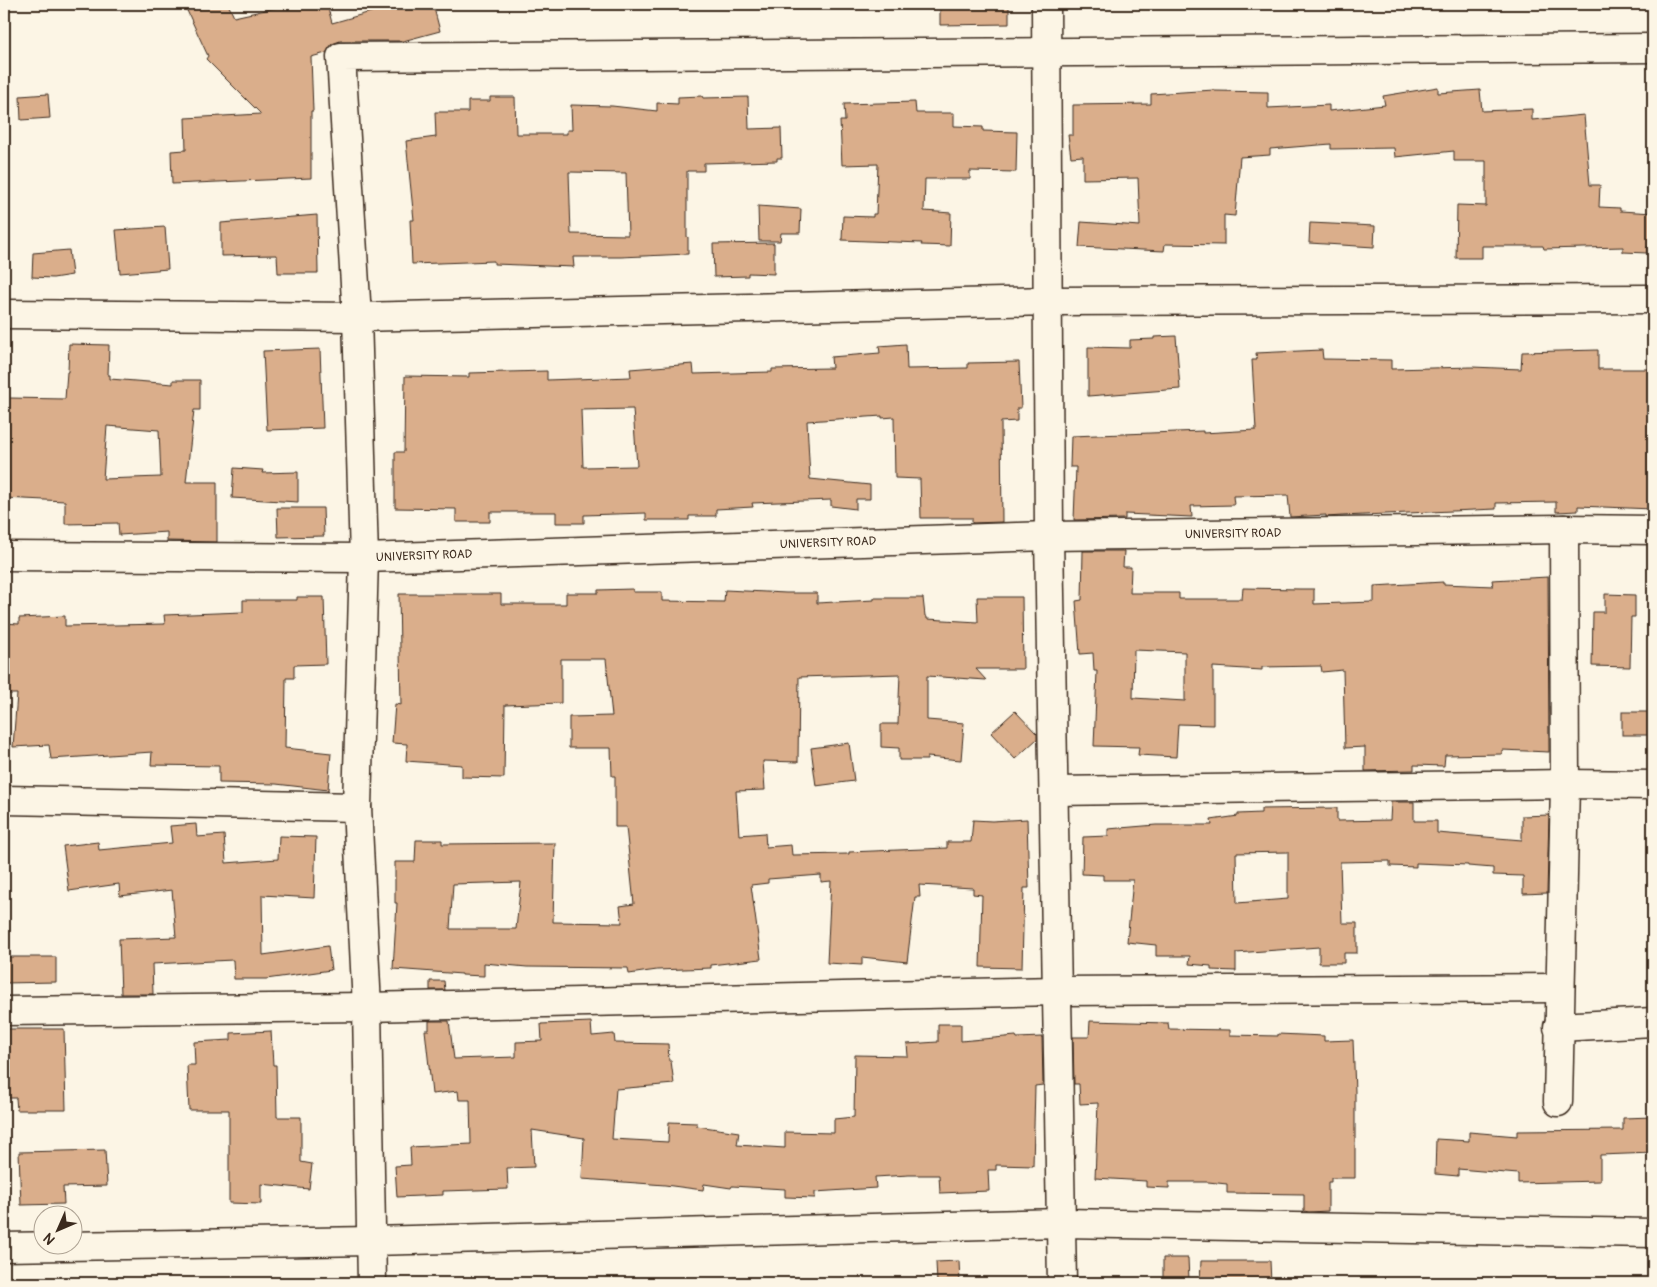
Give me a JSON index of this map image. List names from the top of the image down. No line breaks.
{"streets":{"street":["UNIVERSITY ROAD"]},"north":"bottom left"}
